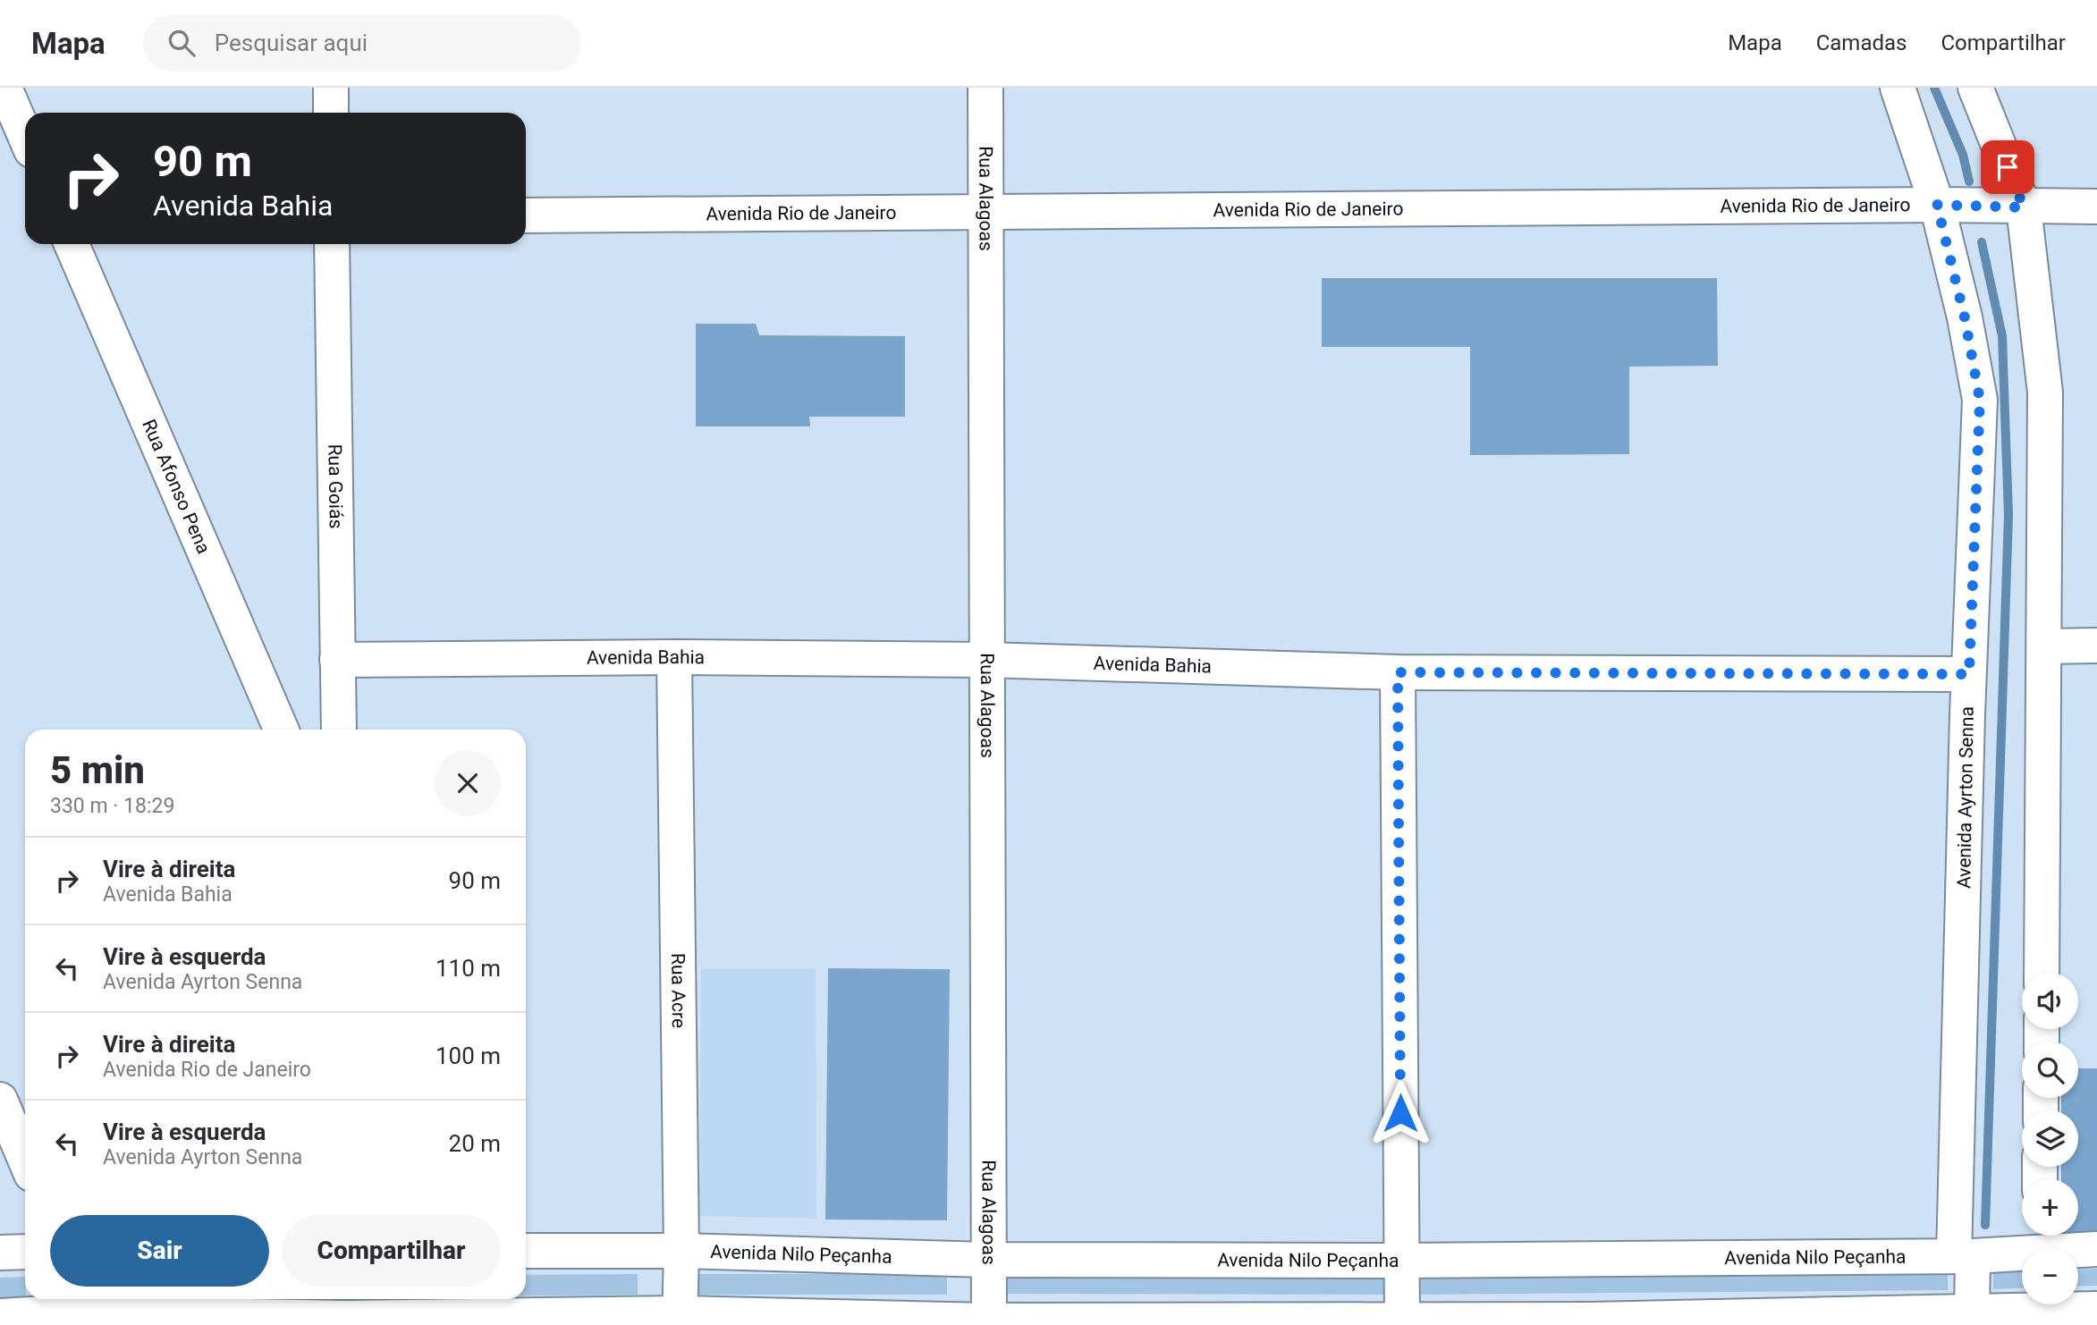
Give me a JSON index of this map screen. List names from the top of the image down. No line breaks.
{"streets":{"street":["Rua Alagoas","Avenida Rio de Janeiro","Rua Afonso Pena","Rua Goiás","Avenida Bahia","Avenida Ayrton Senna","Rua Acre","Avenida Nilo Peçanha"]},"crossings":[["Rua Alagoas","Avenida Rio de Janeiro"],["Rua Alagoas","Avenida Bahia"],["Rua Alagoas","Avenida Nilo Peçanha"],["Avenida Rio de Janeiro","Avenida Ayrton Senna"],["Rua Goiás","Avenida Bahia"],["Avenida Bahia","Avenida Ayrton Senna"],["Avenida Bahia","Rua Acre"],["Avenida Ayrton Senna","Avenida Nilo Peçanha"],["Rua Acre","Avenida Nilo Peçanha"]],"page":{"header":"Mapa","search":"Pesquisar aqui","nav":["Mapa","Camadas","Compartilhar"],"turn":["90 m","Avenida Bahia"],"heading":["5 min","330 m · 18:29"],"list":[{"name":"Vire à direita","note":"Avenida Bahia","value":"90 m"},{"name":"Vire à esquerda","note":"Avenida Ayrton Senna","value":"110 m"},{"name":"Vire à direita","note":"Avenida Rio de Janeiro","value":"100 m"},{"name":"Vire à esquerda","note":"Avenida Ayrton Senna","value":"20 m"}],"map_buttons":["+","−"],"buttons":["Sair","Compartilhar"]}}
